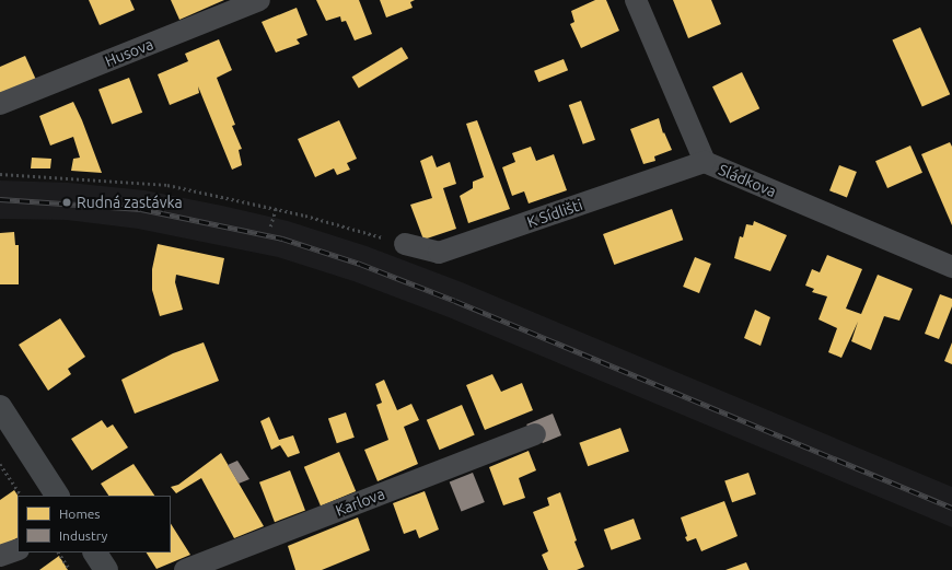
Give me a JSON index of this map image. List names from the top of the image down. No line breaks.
{"streets":{"street":["Husova","Sládkova","K Sídlišti","Karlova"]},"crossings":[["Sládkova","K Sídlišti"]],"places":["Rudná zastávka"],"legend":["Homes","Industry"]}
